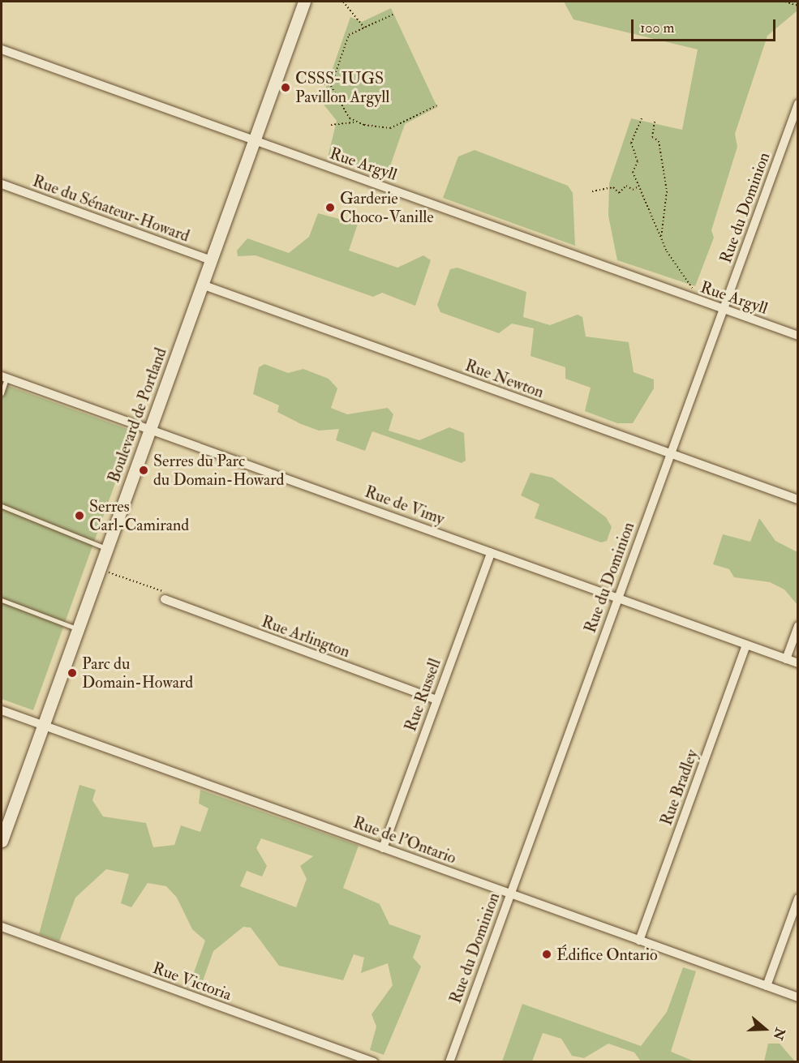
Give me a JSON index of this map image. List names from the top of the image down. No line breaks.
{"streets":{"main road":["Boulevard de Portland"],"street":["Rue Argyll","Rue du Dominion","Rue du Sénateur-Howard","Rue Newton","Rue de Vimy","Rue Arlington","Rue Russell","Rue Bradley","Rue de l'Ontario","Rue Victoria"]},"crossings":[["Rue Argyll","Rue du Dominion"],["Rue Argyll","Boulevard de Portland"],["Rue du Dominion","Rue Newton"],["Rue du Dominion","Rue de Vimy"],["Rue du Dominion","Rue de l'Ontario"],["Rue du Sénateur-Howard","Boulevard de Portland"],["Rue Newton","Boulevard de Portland"],["Boulevard de Portland","Rue de Vimy"],["Boulevard de Portland","Rue de l'Ontario"],["Rue de Vimy","Rue Russell"],["Rue de Vimy","Rue Bradley"],["Rue Arlington","Rue Russell"],["Rue Russell","Rue de l'Ontario"],["Rue Bradley","Rue de l'Ontario"]],"places":["CSSS-IUGS Pavillon Argyll","Garderie Choco-Vanille","Serres du Parc du Domain-Howard","Serres Carl-Camirand","Parc du Domain-Howard","Édifice Ontario"],"scale_bar":"100 m","north":"right"}
